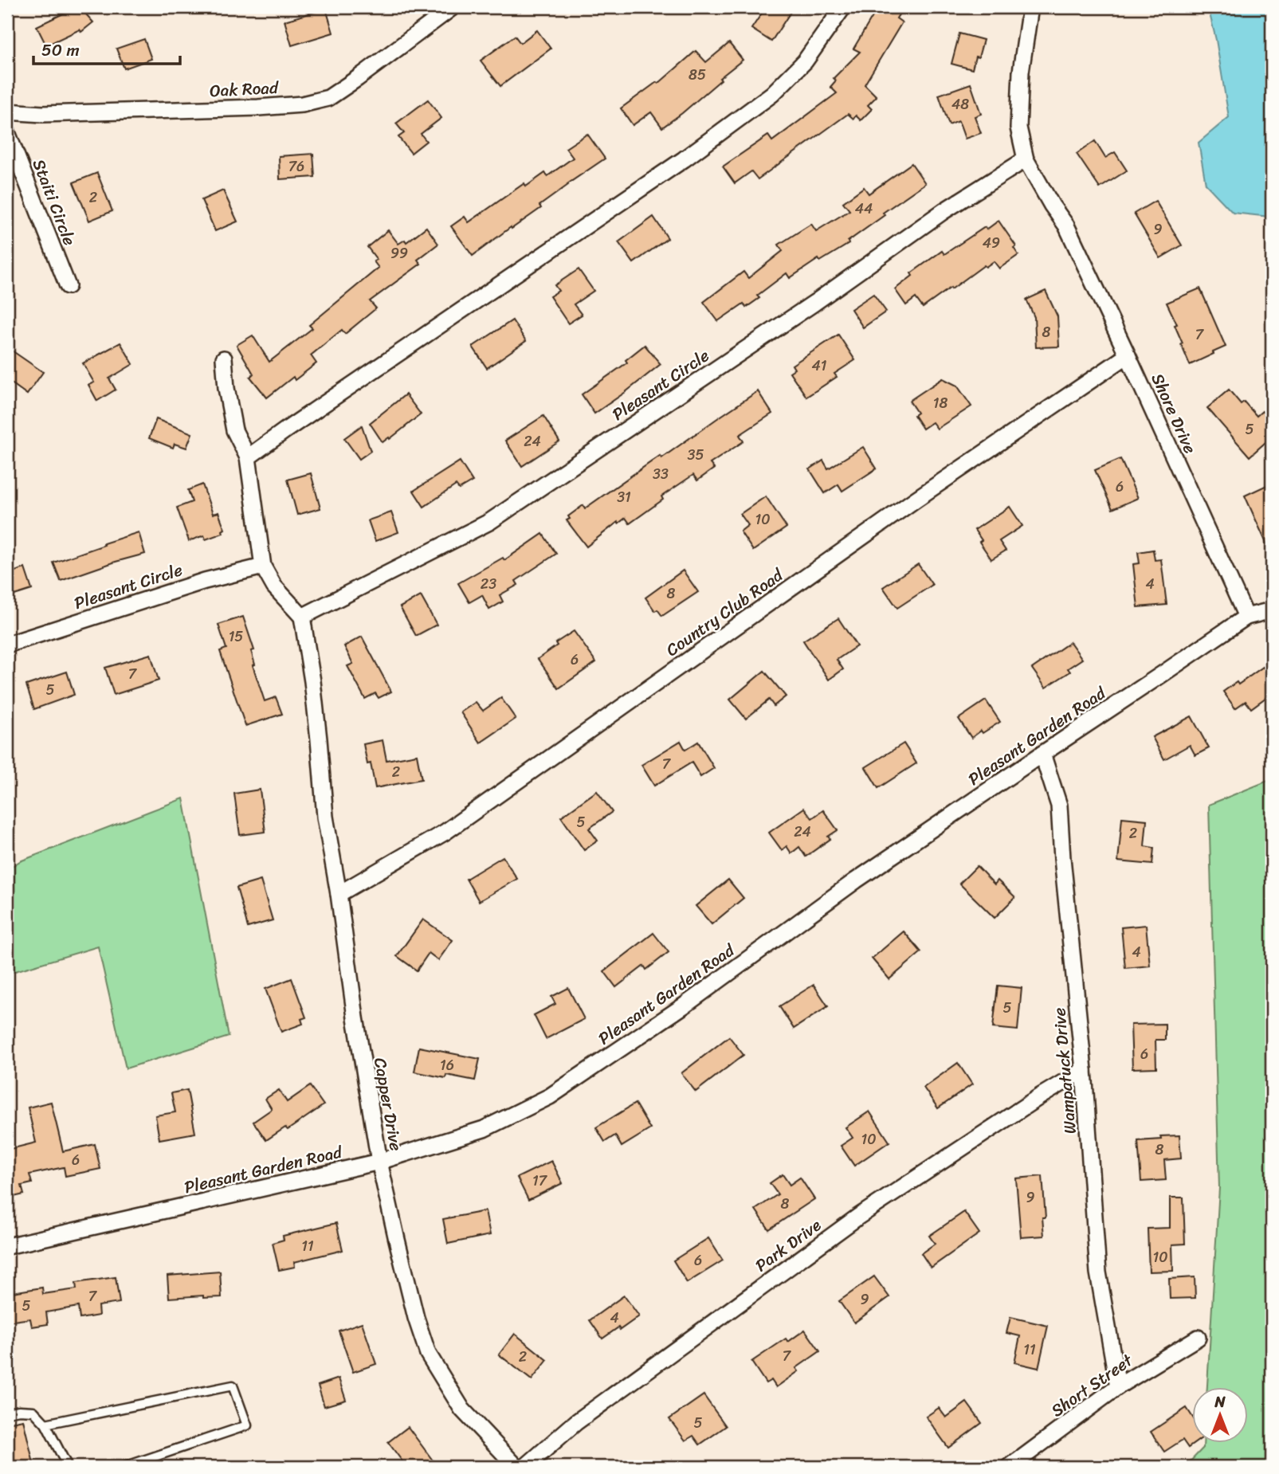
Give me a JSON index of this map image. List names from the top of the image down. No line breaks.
{"streets":{"street":["Oak Road","Staiti Circle","Pleasant Circle","Shore Drive","Country Club Road","Pleasant Garden Road","Wampatuck Drive","Capper Drive","Park Drive","Short Street"]},"crossings":[["Pleasant Circle","Shore Drive"],["Pleasant Circle","Capper Drive"],["Shore Drive","Country Club Road"],["Shore Drive","Pleasant Garden Road"],["Country Club Road","Capper Drive"],["Pleasant Garden Road","Wampatuck Drive"],["Pleasant Garden Road","Capper Drive"],["Wampatuck Drive","Park Drive"],["Wampatuck Drive","Short Street"]],"house_numbers":["85","48","76","2","44","9","49","99","8","7","41","18","5","24","35","33","6","31","10","23","4","8","15","6","7","5","7","2","5","24","2","4","5","6","16","10","8","6","17","9","8","11","10","6","7","9","5","4","11","7","2","5"],"scale_bar":"50 m","north":"top"}
